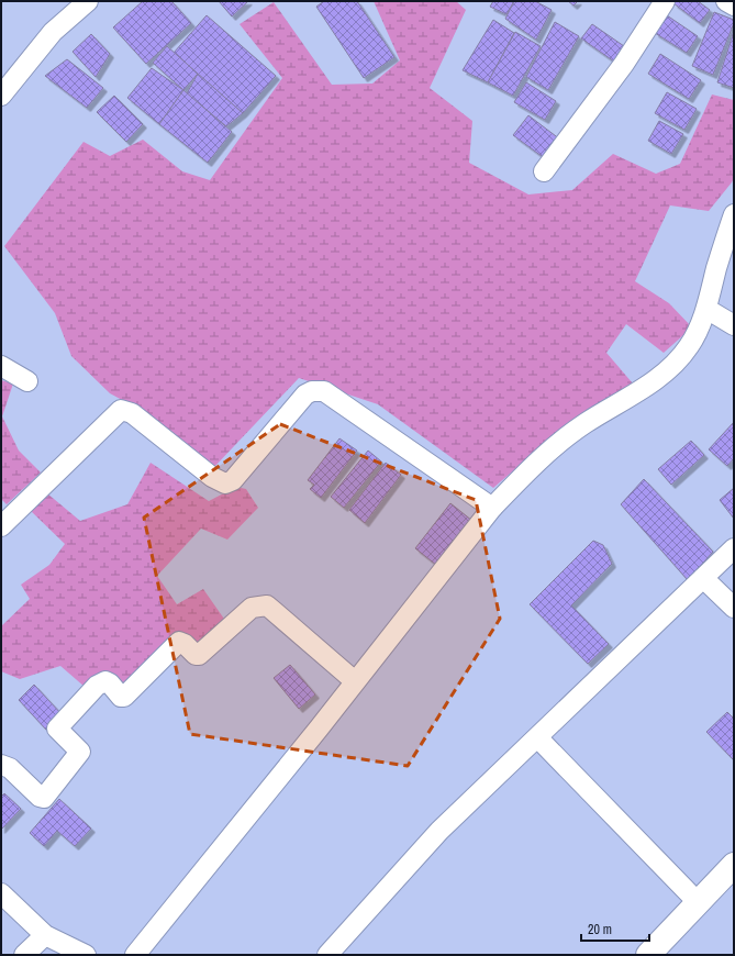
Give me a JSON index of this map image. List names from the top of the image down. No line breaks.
{"scale_bar":"20 m"}
